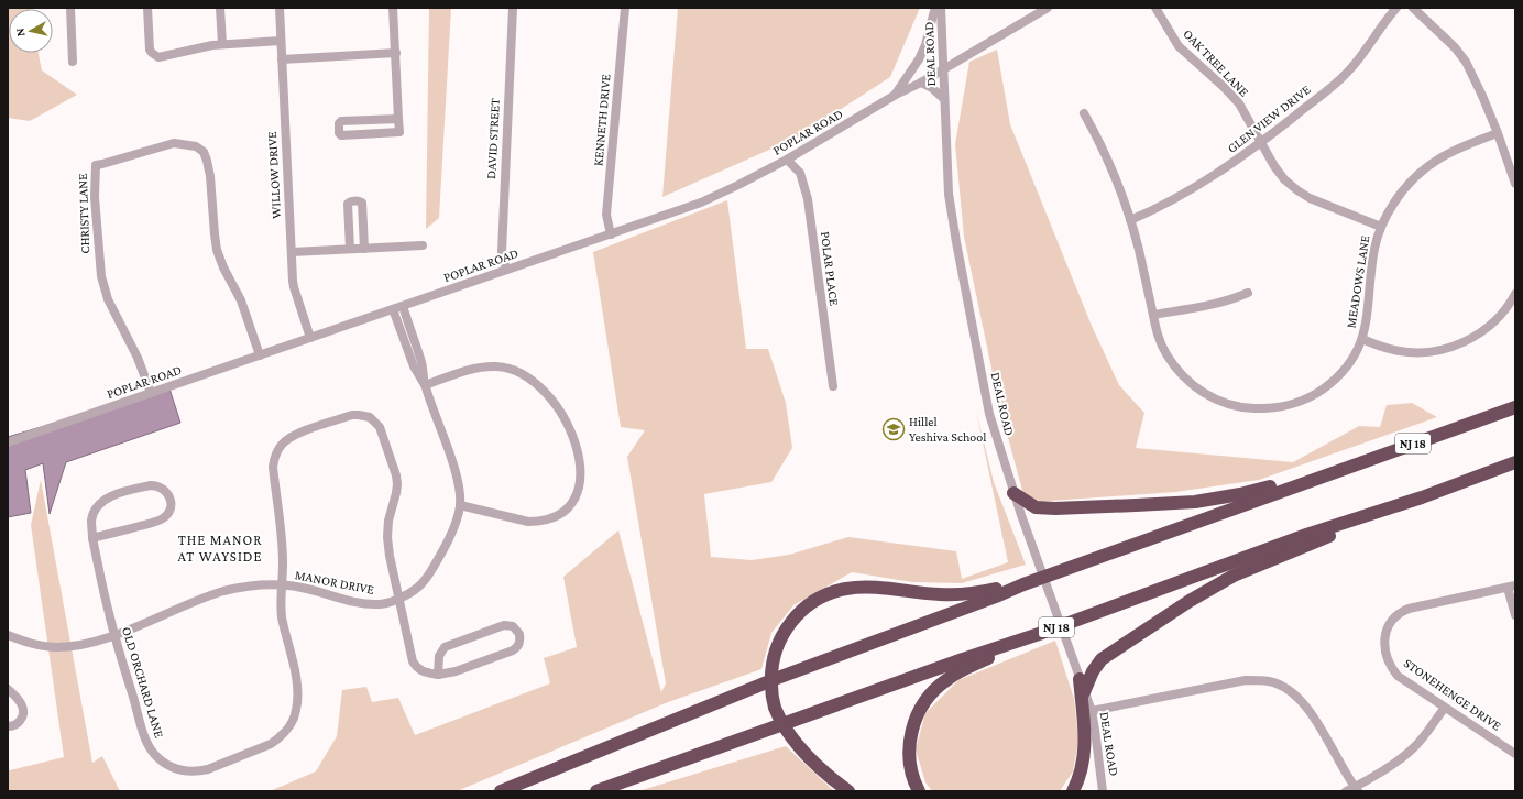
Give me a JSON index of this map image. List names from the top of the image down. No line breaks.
{"streets":{"highway":["NJ 18"],"street":["DEAL ROAD","OAK TREE LANE","GLEN VIEW DRIVE","KENNETH DRIVE","POPLAR ROAD","DAVID STREET","WILLOW DRIVE","CHRISTY LANE","POLAR PLACE","MEADOWS LANE","MANOR DRIVE","OLD ORCHARD LANE","STONEHENGE DRIVE"]},"crossings":[["DEAL ROAD","POPLAR ROAD"],["OAK TREE LANE","GLEN VIEW DRIVE"],["OAK TREE LANE","MEADOWS LANE"],["GLEN VIEW DRIVE","MEADOWS LANE"],["KENNETH DRIVE","POPLAR ROAD"],["POPLAR ROAD","DAVID STREET"],["POPLAR ROAD","WILLOW DRIVE"],["POPLAR ROAD","CHRISTY LANE"],["POPLAR ROAD","POLAR PLACE"],["POPLAR ROAD","MANOR DRIVE"],["MANOR DRIVE","OLD ORCHARD LANE"]],"districts":["THE MANOR AT WAYSIDE"],"places":{"school or university":["Hillel Yeshiva School"]},"north":"left"}
